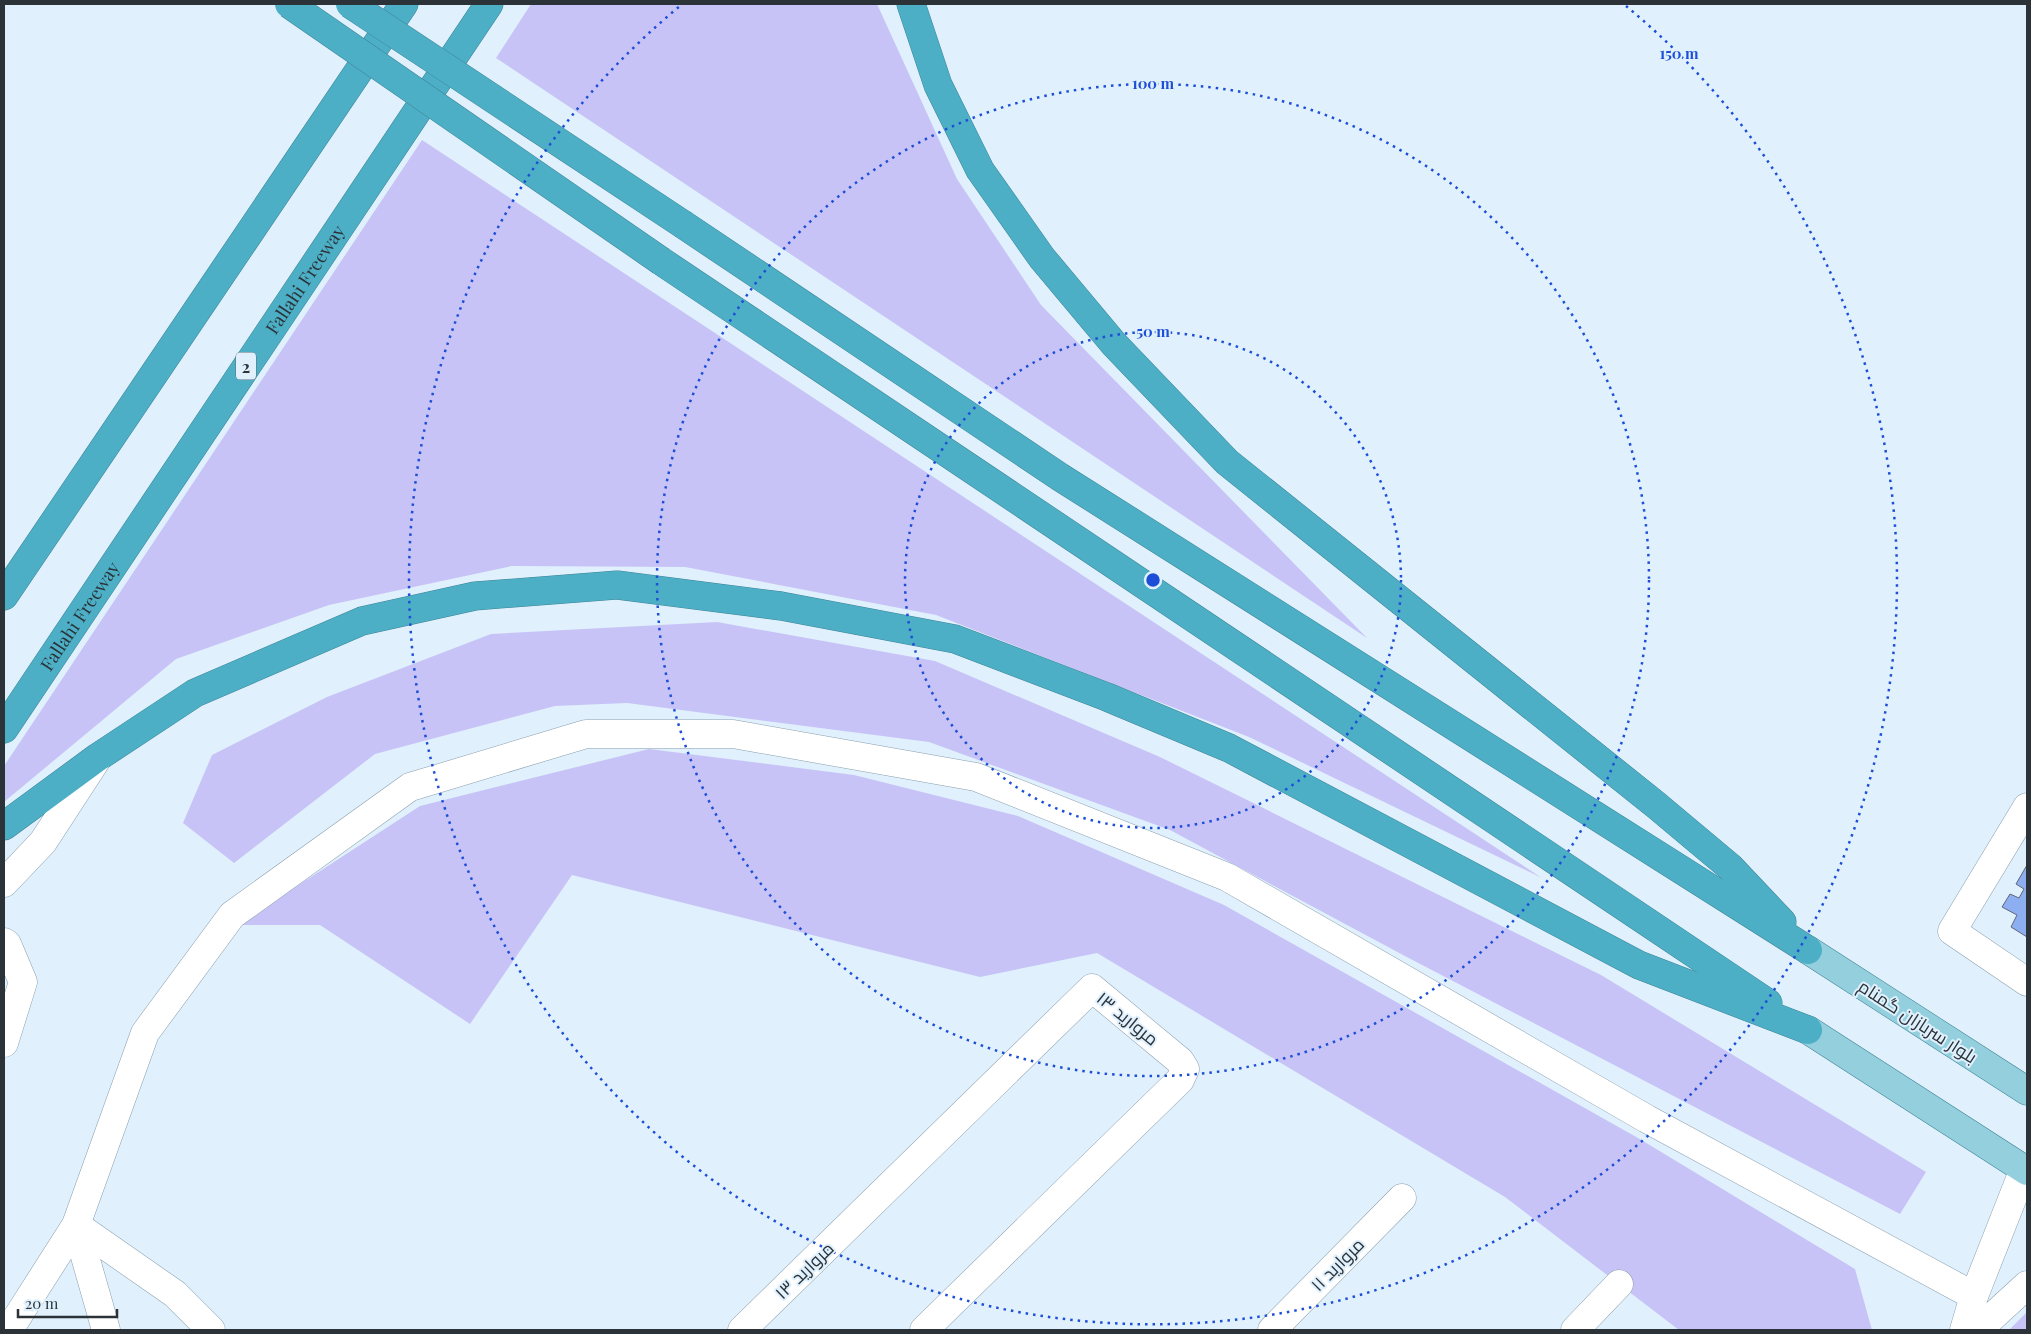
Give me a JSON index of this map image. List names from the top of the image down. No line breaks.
{"streets":{"highway":["Fallahi Freeway","2"],"main road":["بلوار سربازان گمنام"],"street":["مروارید ۱۳","مروارید ۱۱"]},"scale_bar":"20 m","rings":["150 m","100 m","50 m"]}
